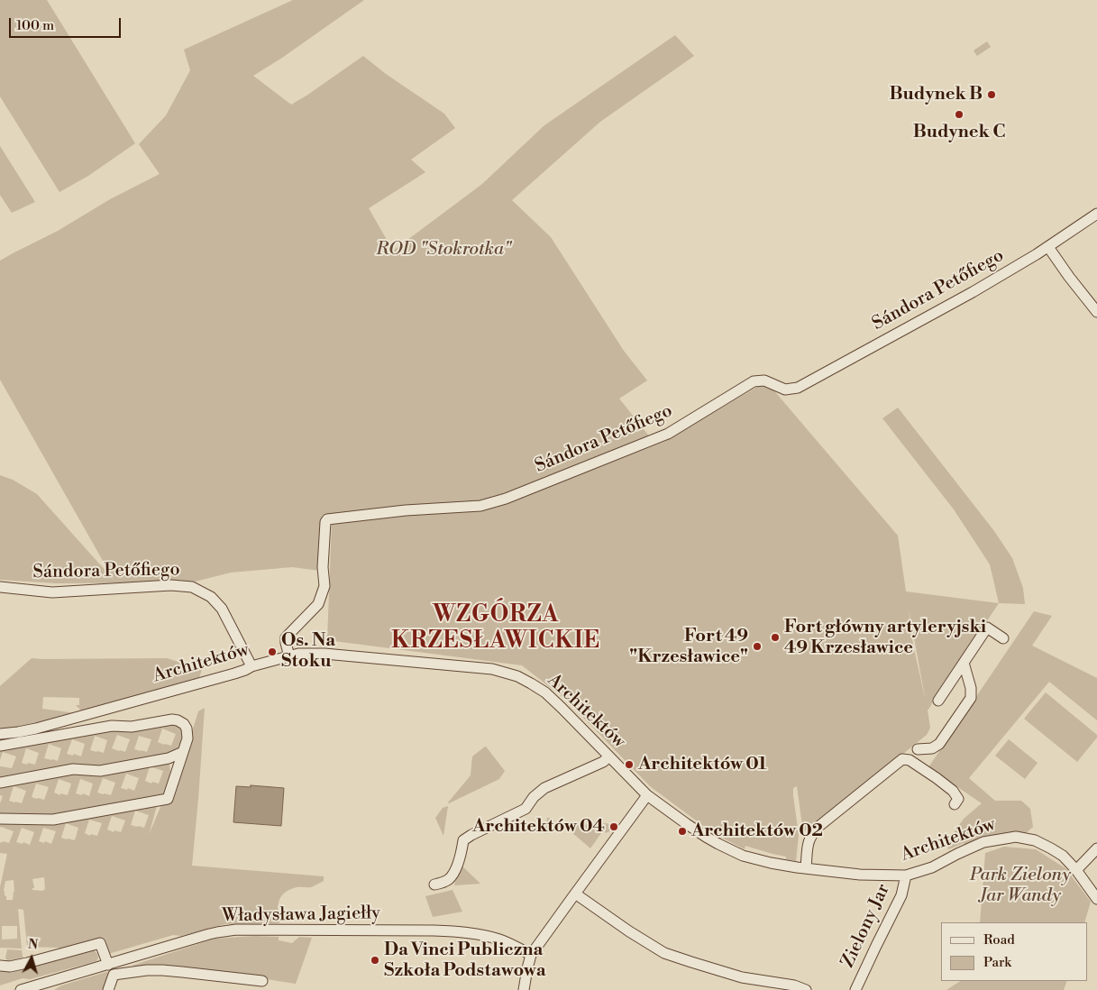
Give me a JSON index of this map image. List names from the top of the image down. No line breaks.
{"streets":{"street":["Sándora Petőfiego","Architektów","Władysława Jagiełły","Zielony Jar"]},"crossings":[["Sándora Petőfiego","Architektów"],["Architektów","Zielony Jar"]],"districts":["WZGÓRZA KRZESŁAWICKIE"],"parks":["ROD \"Stokrotka\"","Park Zielony Jar Wandy"],"places":["Budynek B","Budynek C","Fort główny artyleryjski 49 Krzesławice","Fort 49 \"Krzesławice\"","Os. Na Stoku","Architektów 01","Architektów 04","Architektów 02","Da Vinci Publiczna Szkoła Podstawowa"],"legend":["Road","Park"],"scale_bar":"100 m","north":"top"}
